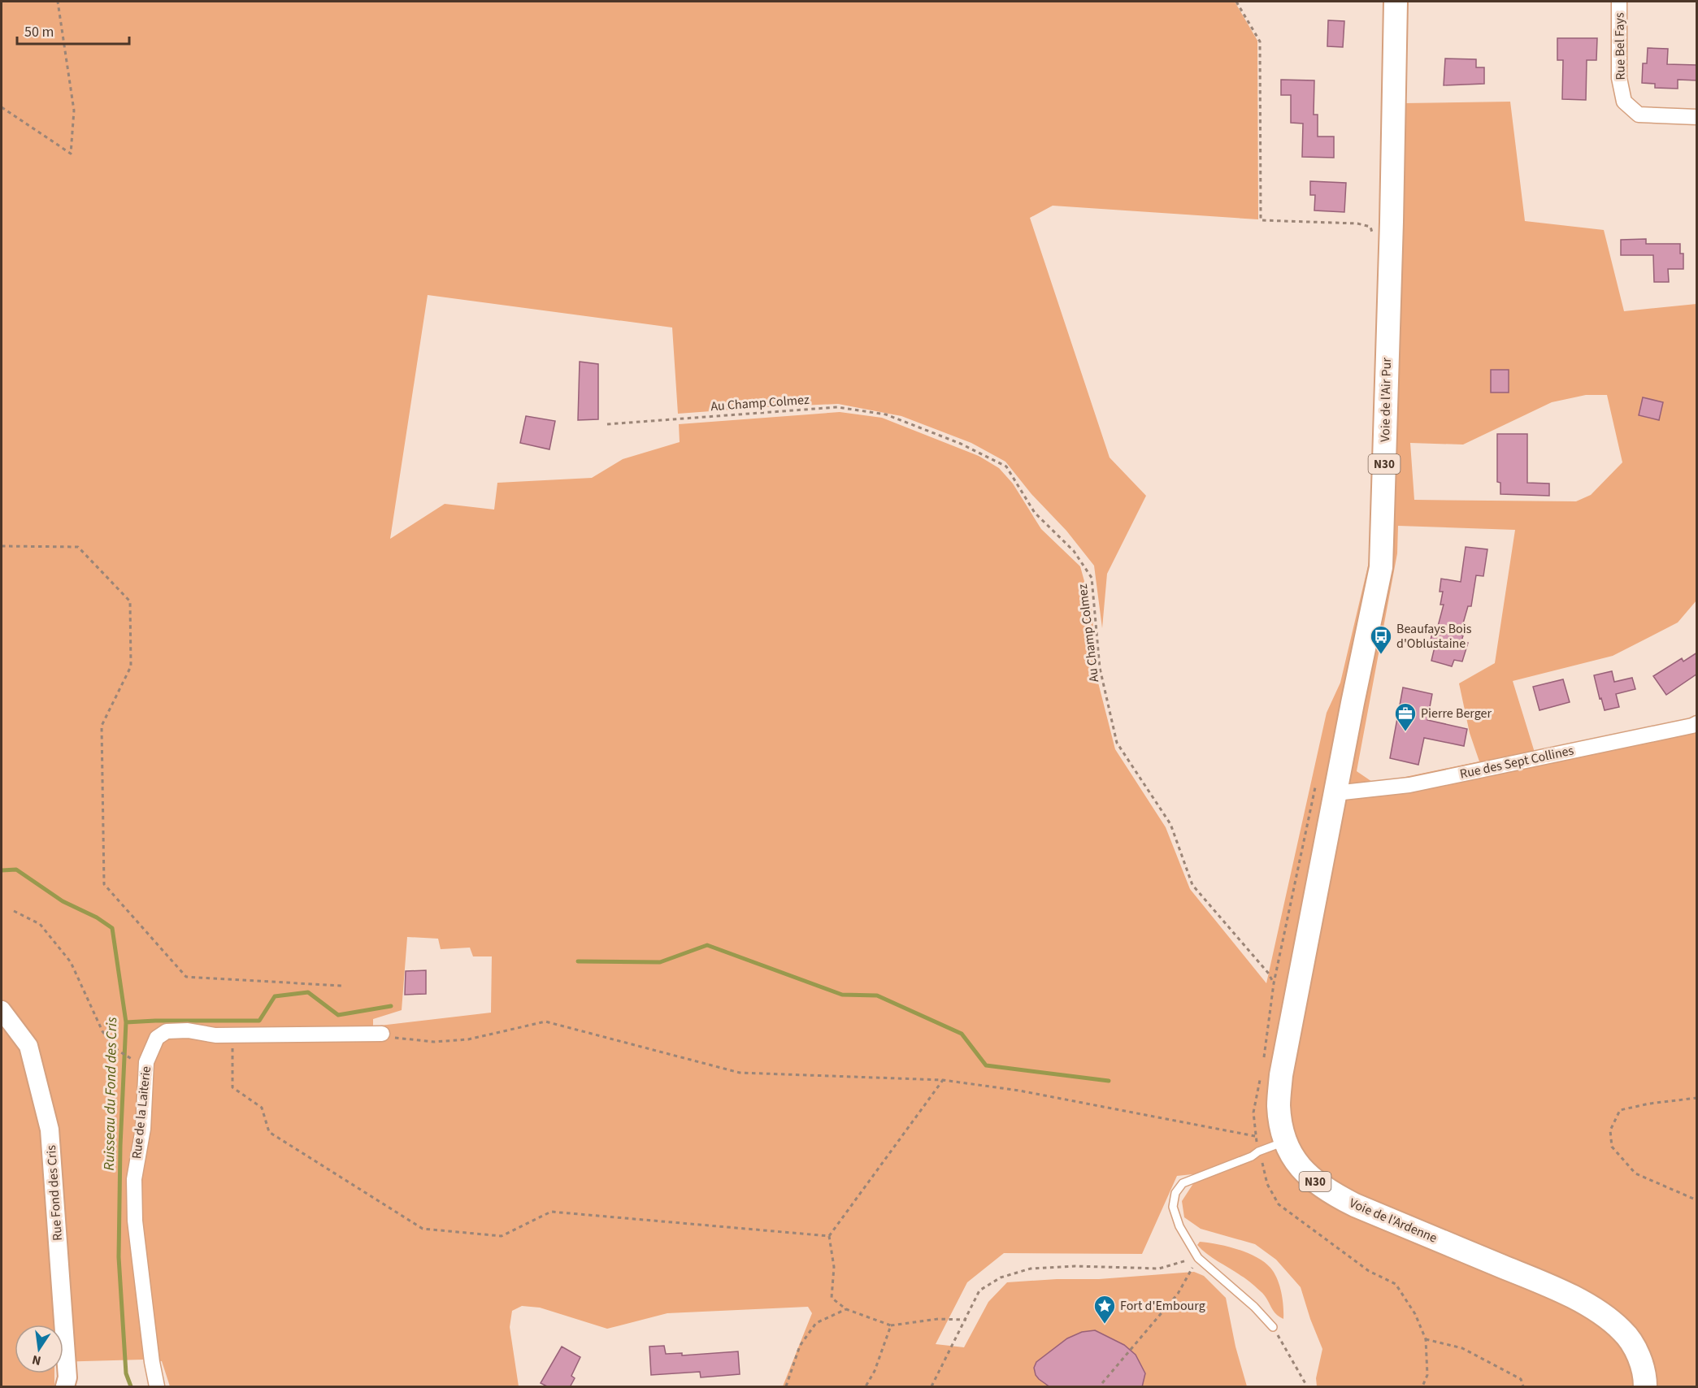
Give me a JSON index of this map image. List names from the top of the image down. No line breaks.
{"streets":{"main road":["Voie de l'Air Pur","N30","Voie de l'Ardenne"],"street":["Rue Bel Fays","Rue des Sept Collines","Rue de la Laiterie","Rue Fond des Cris"],"path":["Au Champ Colmez"]},"crossings":[["Voie de l'Air Pur","Au Champ Colmez"],["Voie de l'Air Pur","Rue des Sept Collines"],["Voie de l'Air Pur","Voie de l'Ardenne"],["Au Champ Colmez","Rue des Sept Collines"],["Au Champ Colmez","Voie de l'Ardenne"],["Rue des Sept Collines","Voie de l'Ardenne"]],"water":["Ruisseau du Fond des Cris"],"places":{"bus stop":["Beaufays Bois d'Oblustaine"],"office":["Pierre Berger"],"place":["Fort d'Embourg"]},"scale_bar":"50 m","north":"bottom"}
